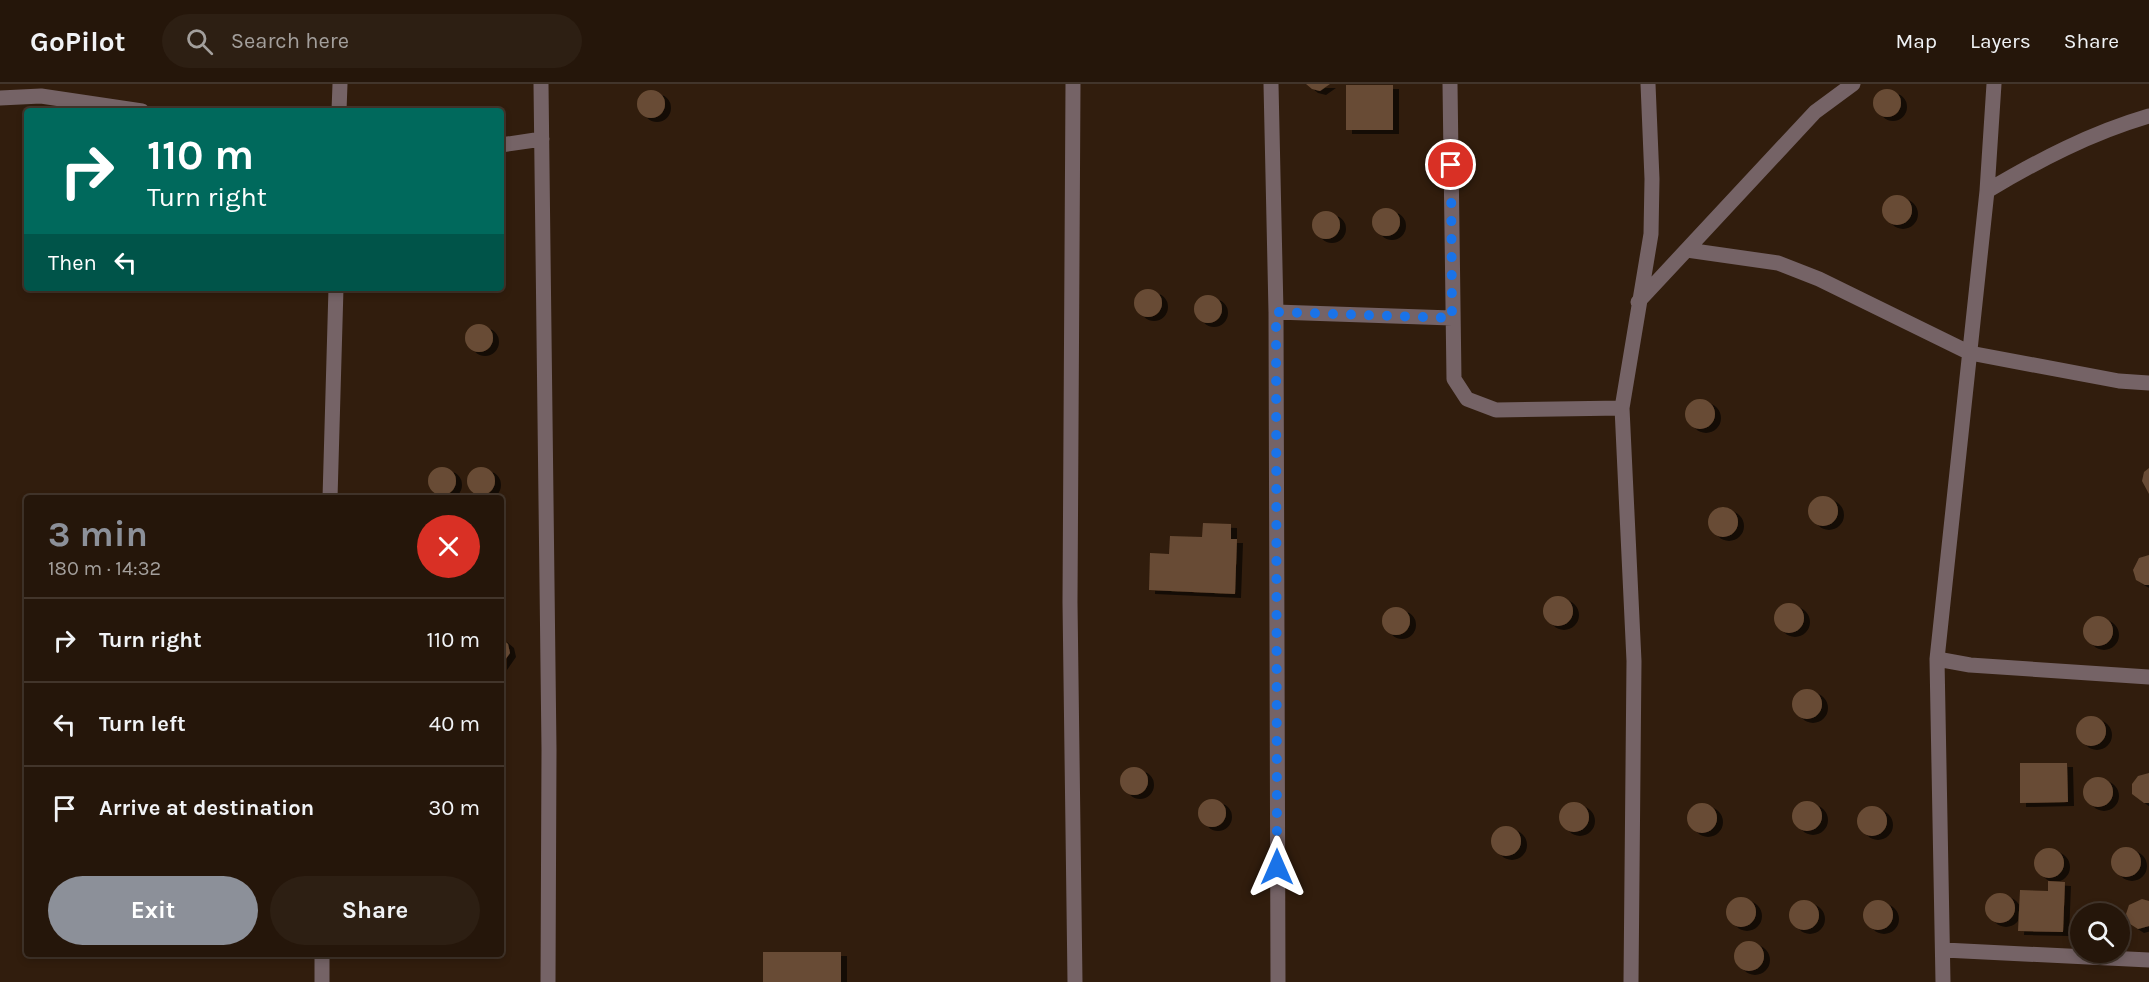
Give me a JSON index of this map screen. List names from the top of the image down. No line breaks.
{"page":{"header":"GoPilot","search":"Search here","nav":["Map","Layers","Share"],"turn":["110 m","Turn right"],"then":"Then","heading":["3 min","180 m · 14:32"],"list":[{"name":"Turn right","value":"110 m"},{"name":"Turn left","value":"40 m"},{"name":"Arrive at destination","value":"30 m"}],"buttons":["Exit","Share"]}}
